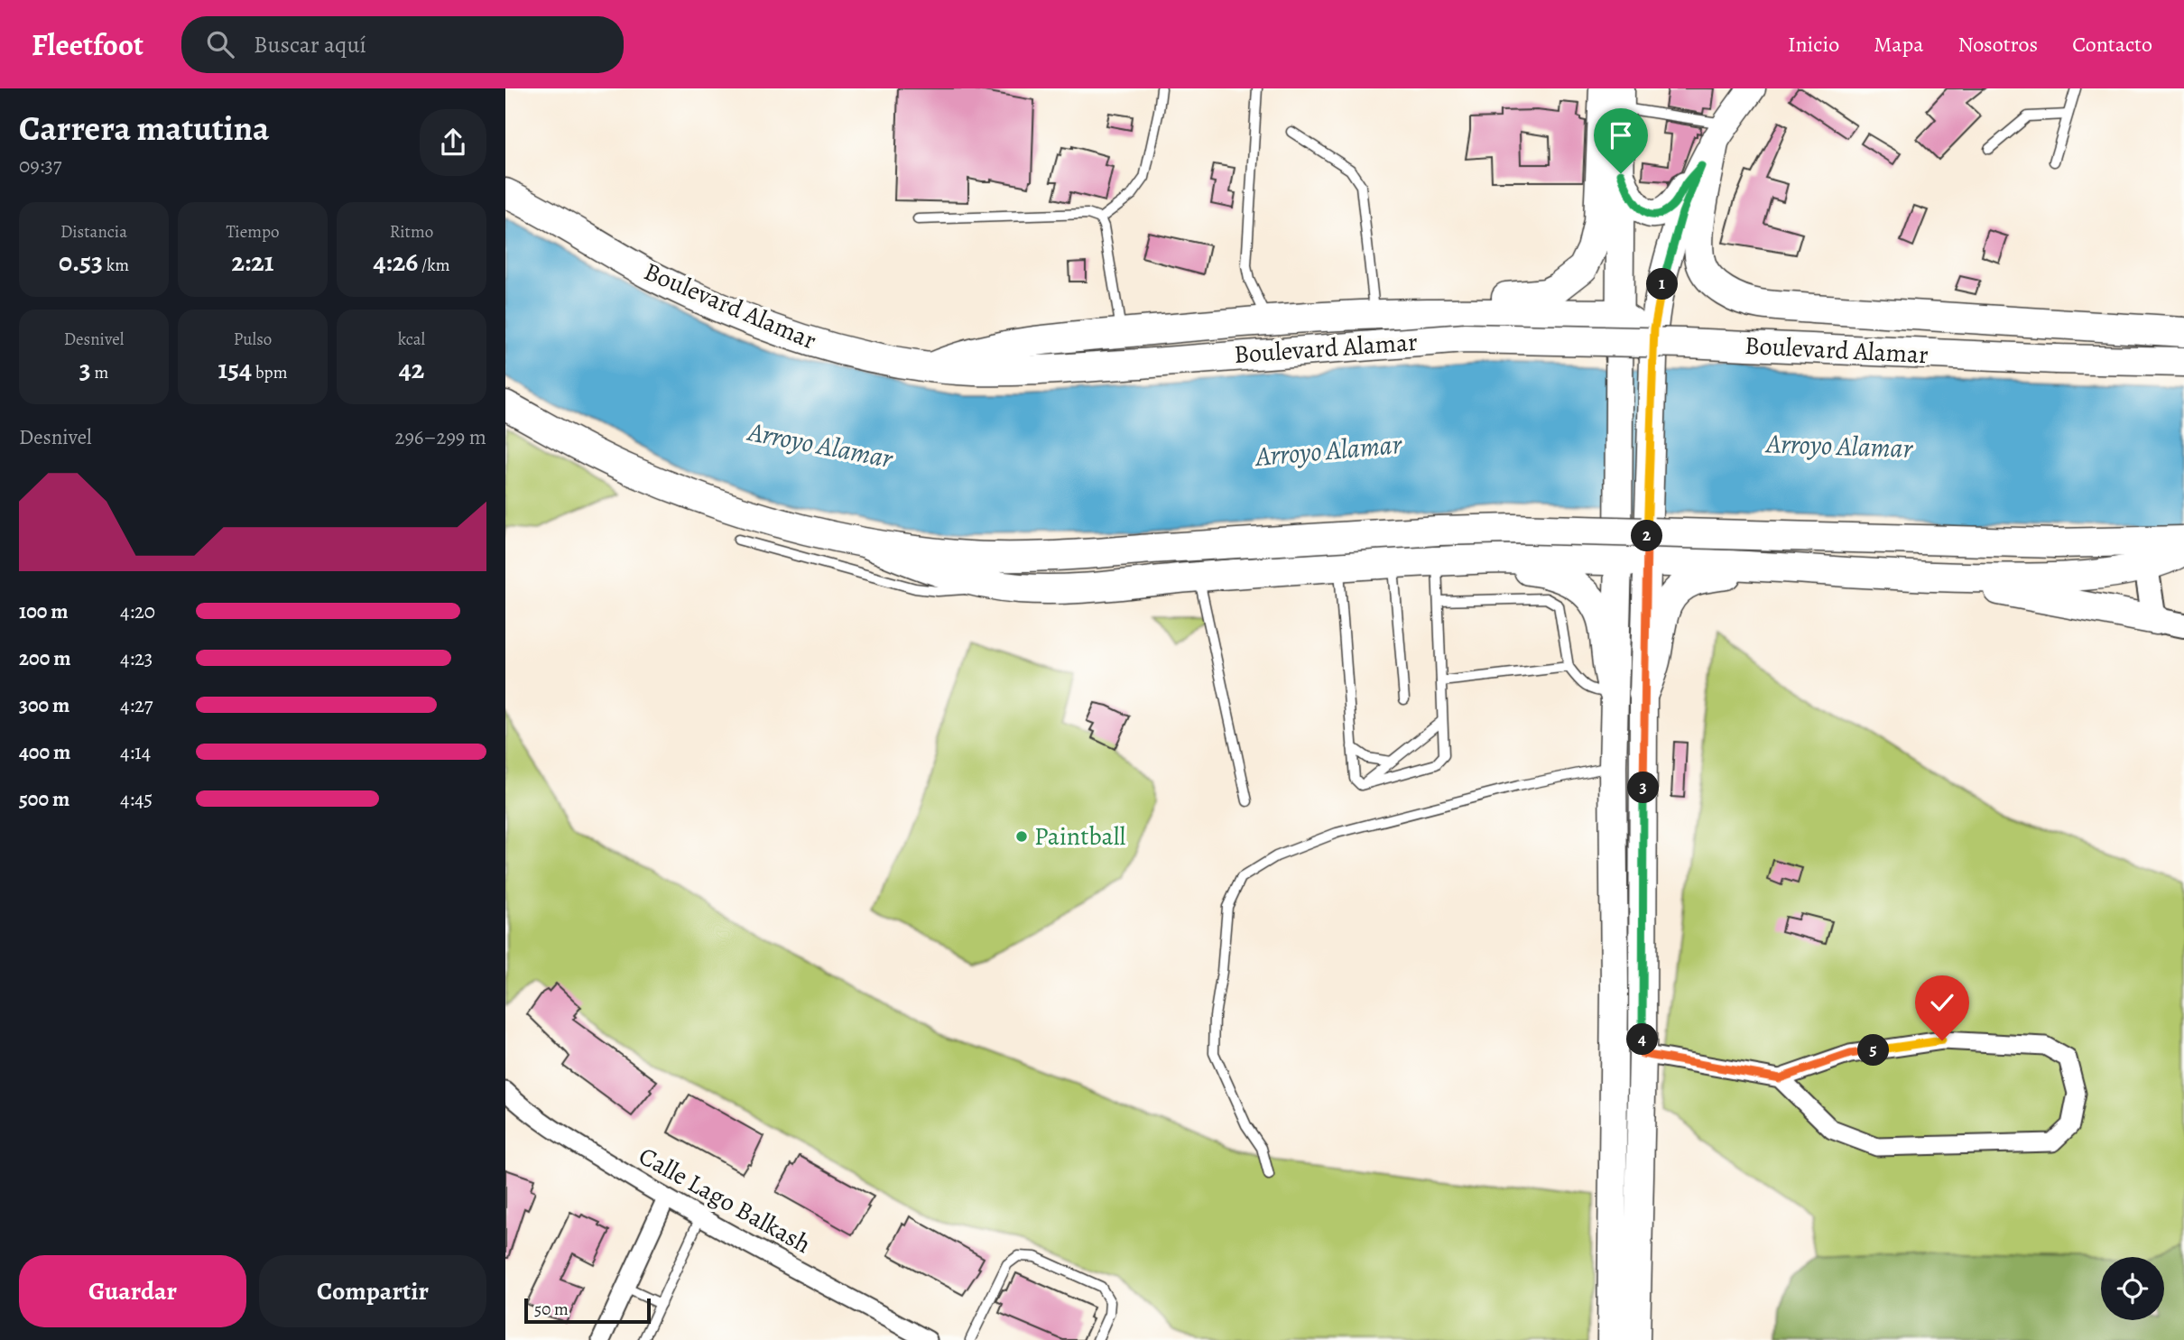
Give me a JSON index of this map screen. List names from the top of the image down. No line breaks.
{"streets":{"highway":["Boulevard Alamar"],"street":["Calle Lago Balkash"]},"water":["Arroyo Alamar"],"places":["Paintball"],"scale_bar":"50 m","page":{"header":"Fleetfoot","search":"Buscar aquí","nav":["Inicio","Mapa","Nosotros","Contacto"],"heading":["Carrera matutina","09:37"],"stats":[["Distancia","0.53 km"],["Tiempo","2:21"],["Ritmo","4:26 /km"],["Desnivel","3 m"],["Pulso","154 bpm"],["kcal","42"]],"pins":["1","2","3","4","5"],"chart":["Desnivel","296–299 m"],"list":[{"name":"100 m","note":"4:20"},{"name":"200 m","note":"4:23"},{"name":"300 m","note":"4:27"},{"name":"400 m","note":"4:14"},{"name":"500 m","note":"4:45"}],"buttons":["Guardar","Compartir"],"scale":"50 m"}}
